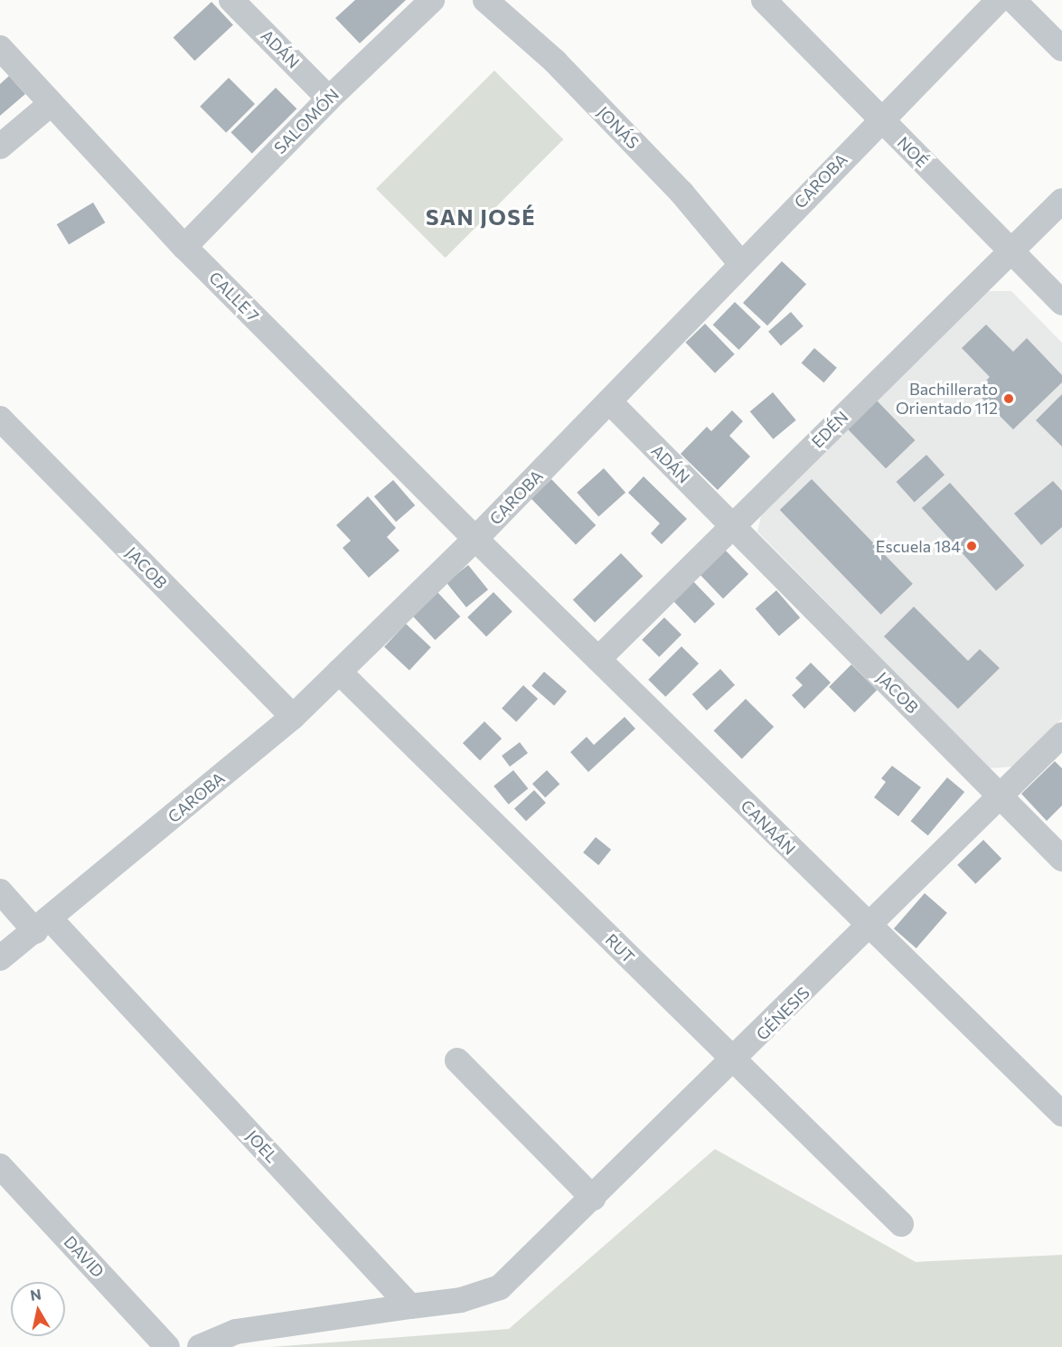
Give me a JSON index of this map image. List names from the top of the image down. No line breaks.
{"streets":{"street":["ADÁN","SALOMÓN","JONÁS","NOÉ","CAROBA","CALLE 7","EDÉN","JACOB","CANAÁN","RUT","GÉNESIS","JOEL","DAVID"]},"crossings":[["ADÁN","SALOMÓN"],["ADÁN","CAROBA"],["ADÁN","EDÉN"],["ADÁN","JACOB"],["SALOMÓN","CALLE 7"],["JONÁS","CAROBA"],["NOÉ","CAROBA"],["NOÉ","EDÉN"],["CAROBA","CALLE 7"],["CAROBA","JACOB"],["CAROBA","CANAÁN"],["CAROBA","RUT"],["CAROBA","JOEL"],["CALLE 7","CANAÁN"],["EDÉN","JACOB"],["EDÉN","CANAÁN"],["JACOB","GÉNESIS"],["CANAÁN","GÉNESIS"],["RUT","GÉNESIS"],["GÉNESIS","JOEL"]],"districts":["SAN JOSÉ"],"places":["Bachillerato Orientado 112","Escuela 184"],"north":"top"}
